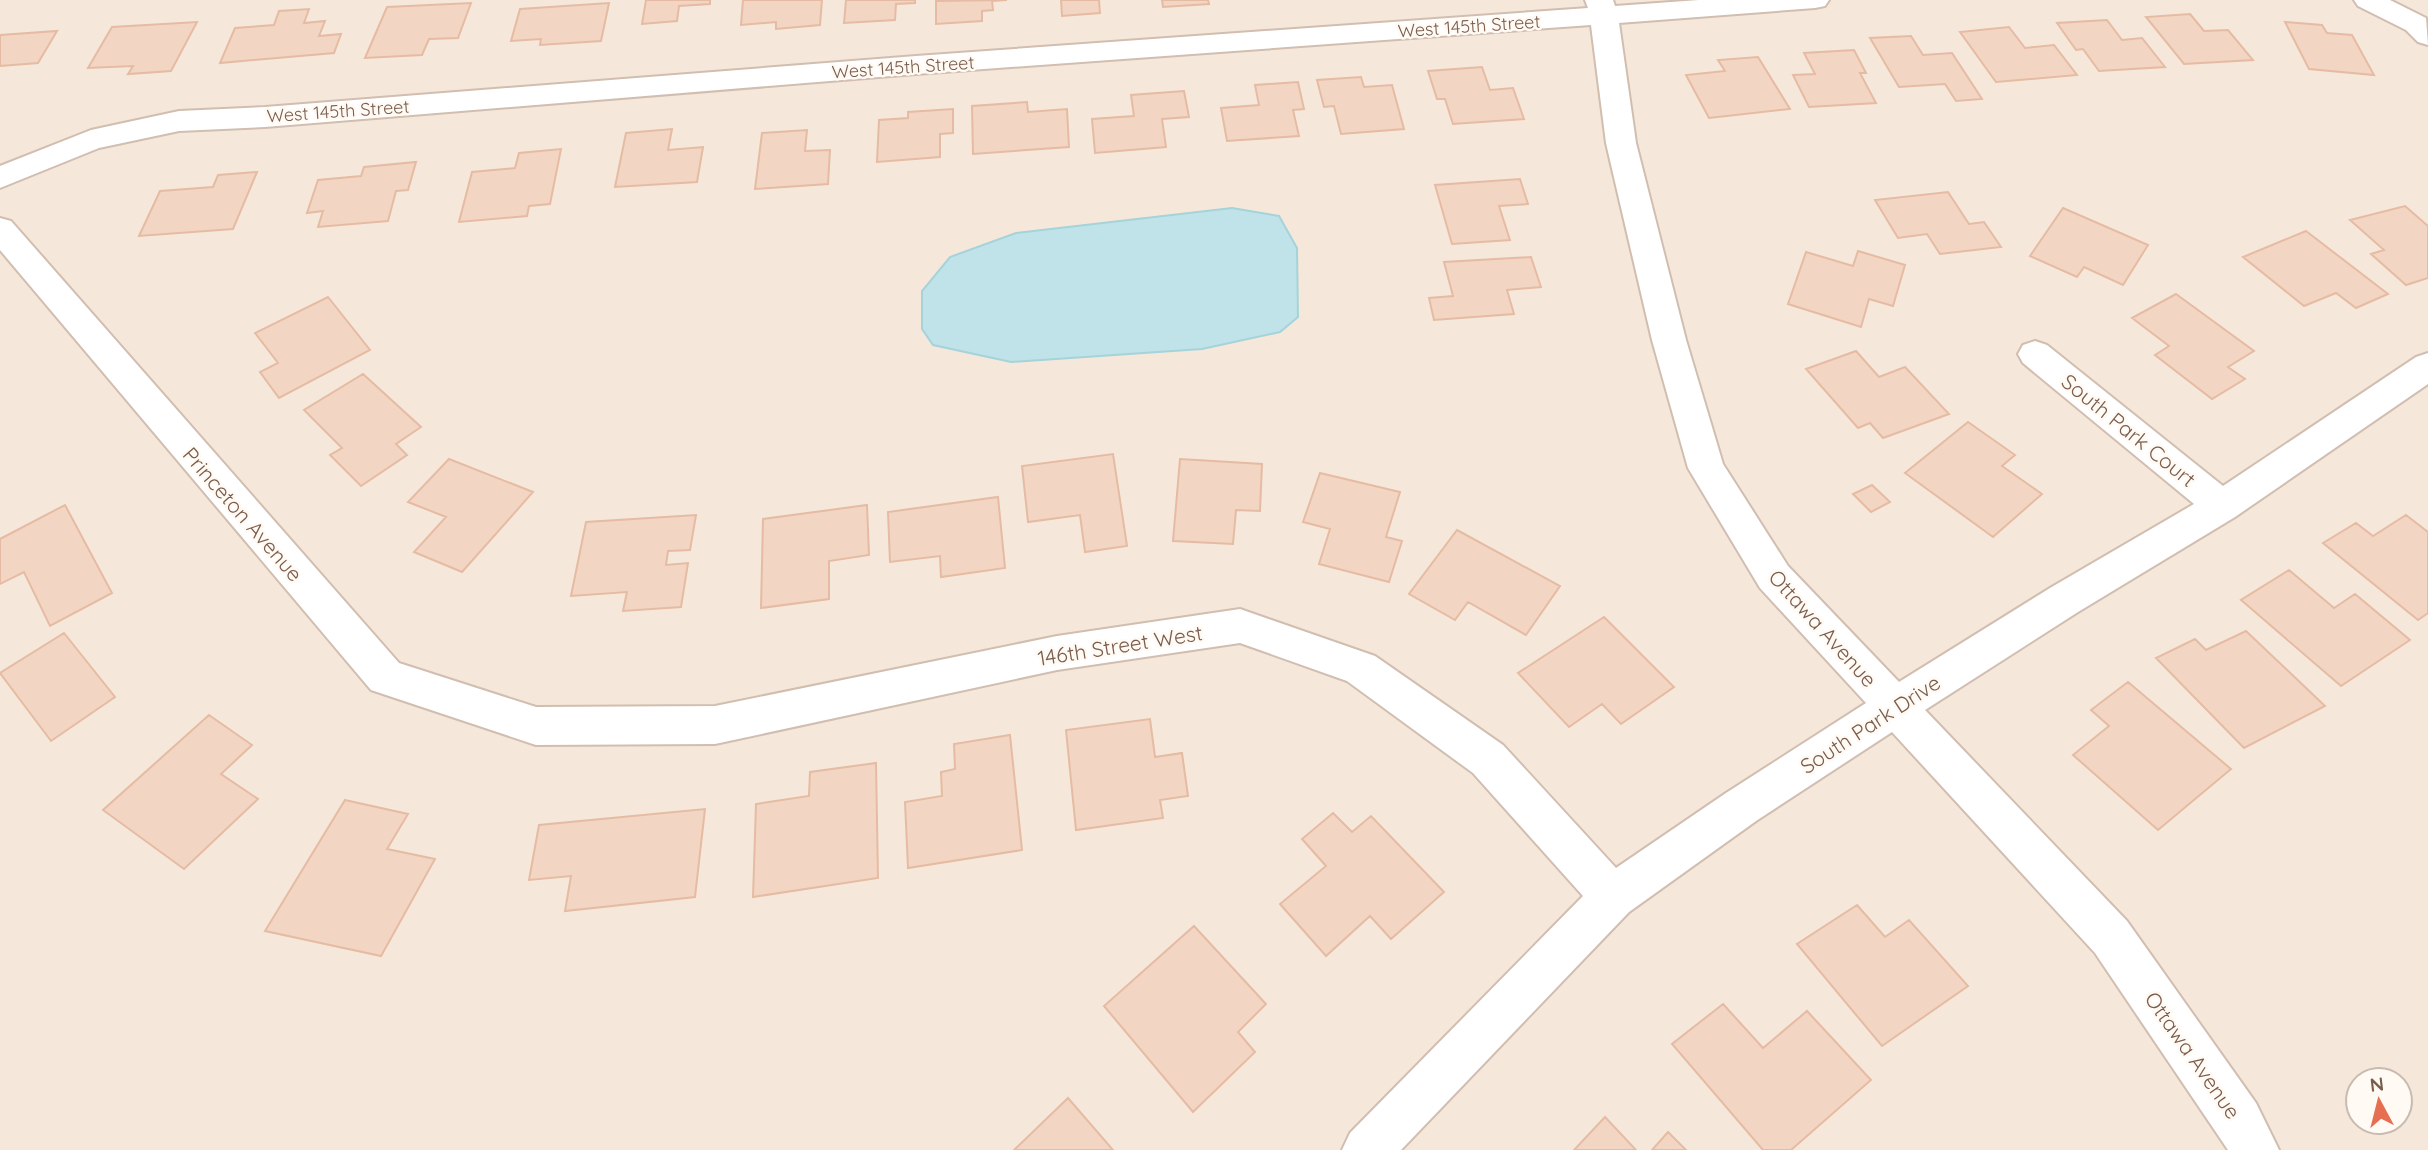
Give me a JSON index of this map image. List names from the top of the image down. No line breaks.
{"streets":{"street":["West 145th Street","South Park Court","Princeton Avenue","Ottawa Avenue","146th Street West","South Park Drive"]},"crossings":[["West 145th Street","Ottawa Avenue"],["South Park Court","South Park Drive"],["Princeton Avenue","146th Street West"],["Ottawa Avenue","South Park Drive"],["146th Street West","South Park Drive"]],"north":"top"}
